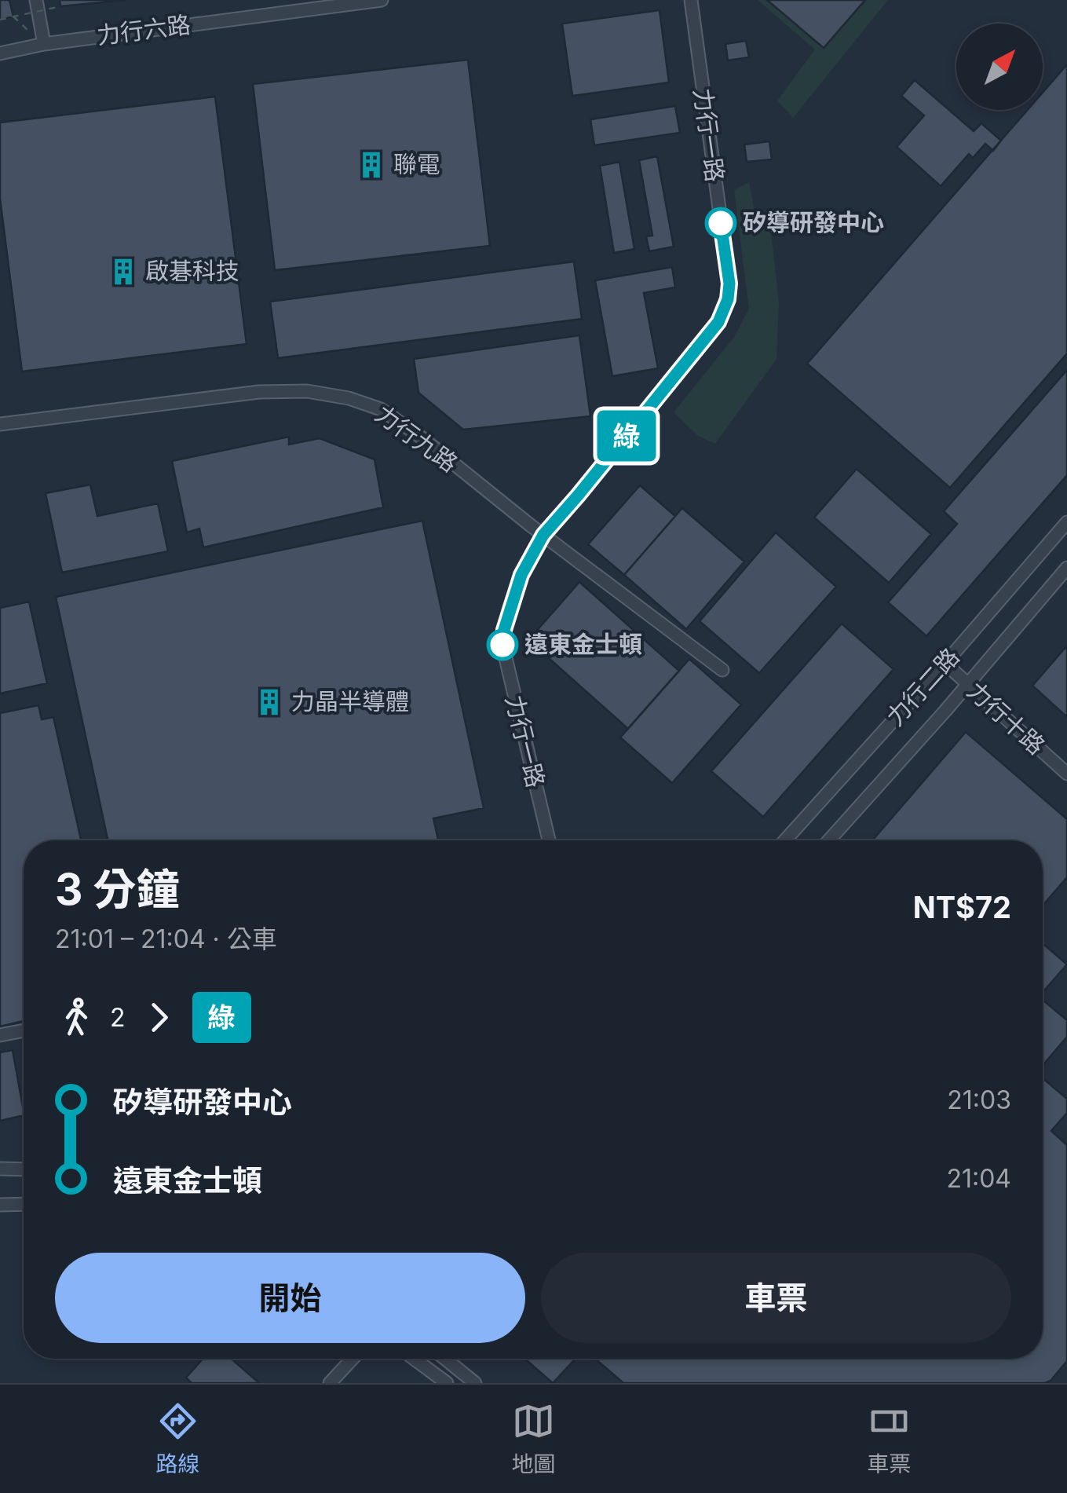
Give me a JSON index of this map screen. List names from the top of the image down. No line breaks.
{"streets":{"street":["力行六路","力行一路","力行九路","力行二路","力行十路"]},"crossings":[["力行一路","力行九路"],["力行二路","力行十路"]],"places":{"building":["聯電","啟碁科技","力晶半導體"],"other":["矽導研發中心","遠東金士頓"]},"lines":["bus line 綠"],"north":"top right","page":{"on_map":"綠","heading":["3 分鐘","21:01 – 21:04 · 公車","NT$72"],"legs":["2","綠"],"list":[{"name":"矽導研發中心","value":"21:03"},{"name":"遠東金士頓","value":"21:04"}],"buttons":["開始","車票"],"tabs":["路線","地圖","車票"]}}
